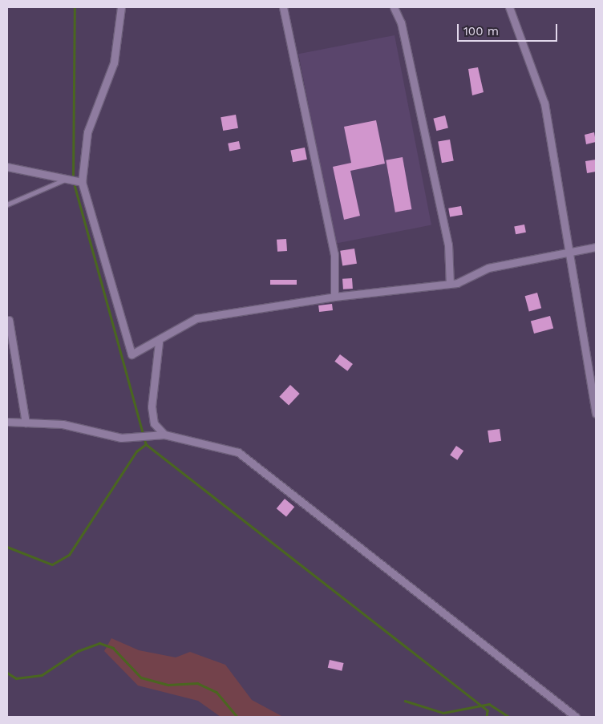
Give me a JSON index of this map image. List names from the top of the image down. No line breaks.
{"scale_bar":"100 m"}
